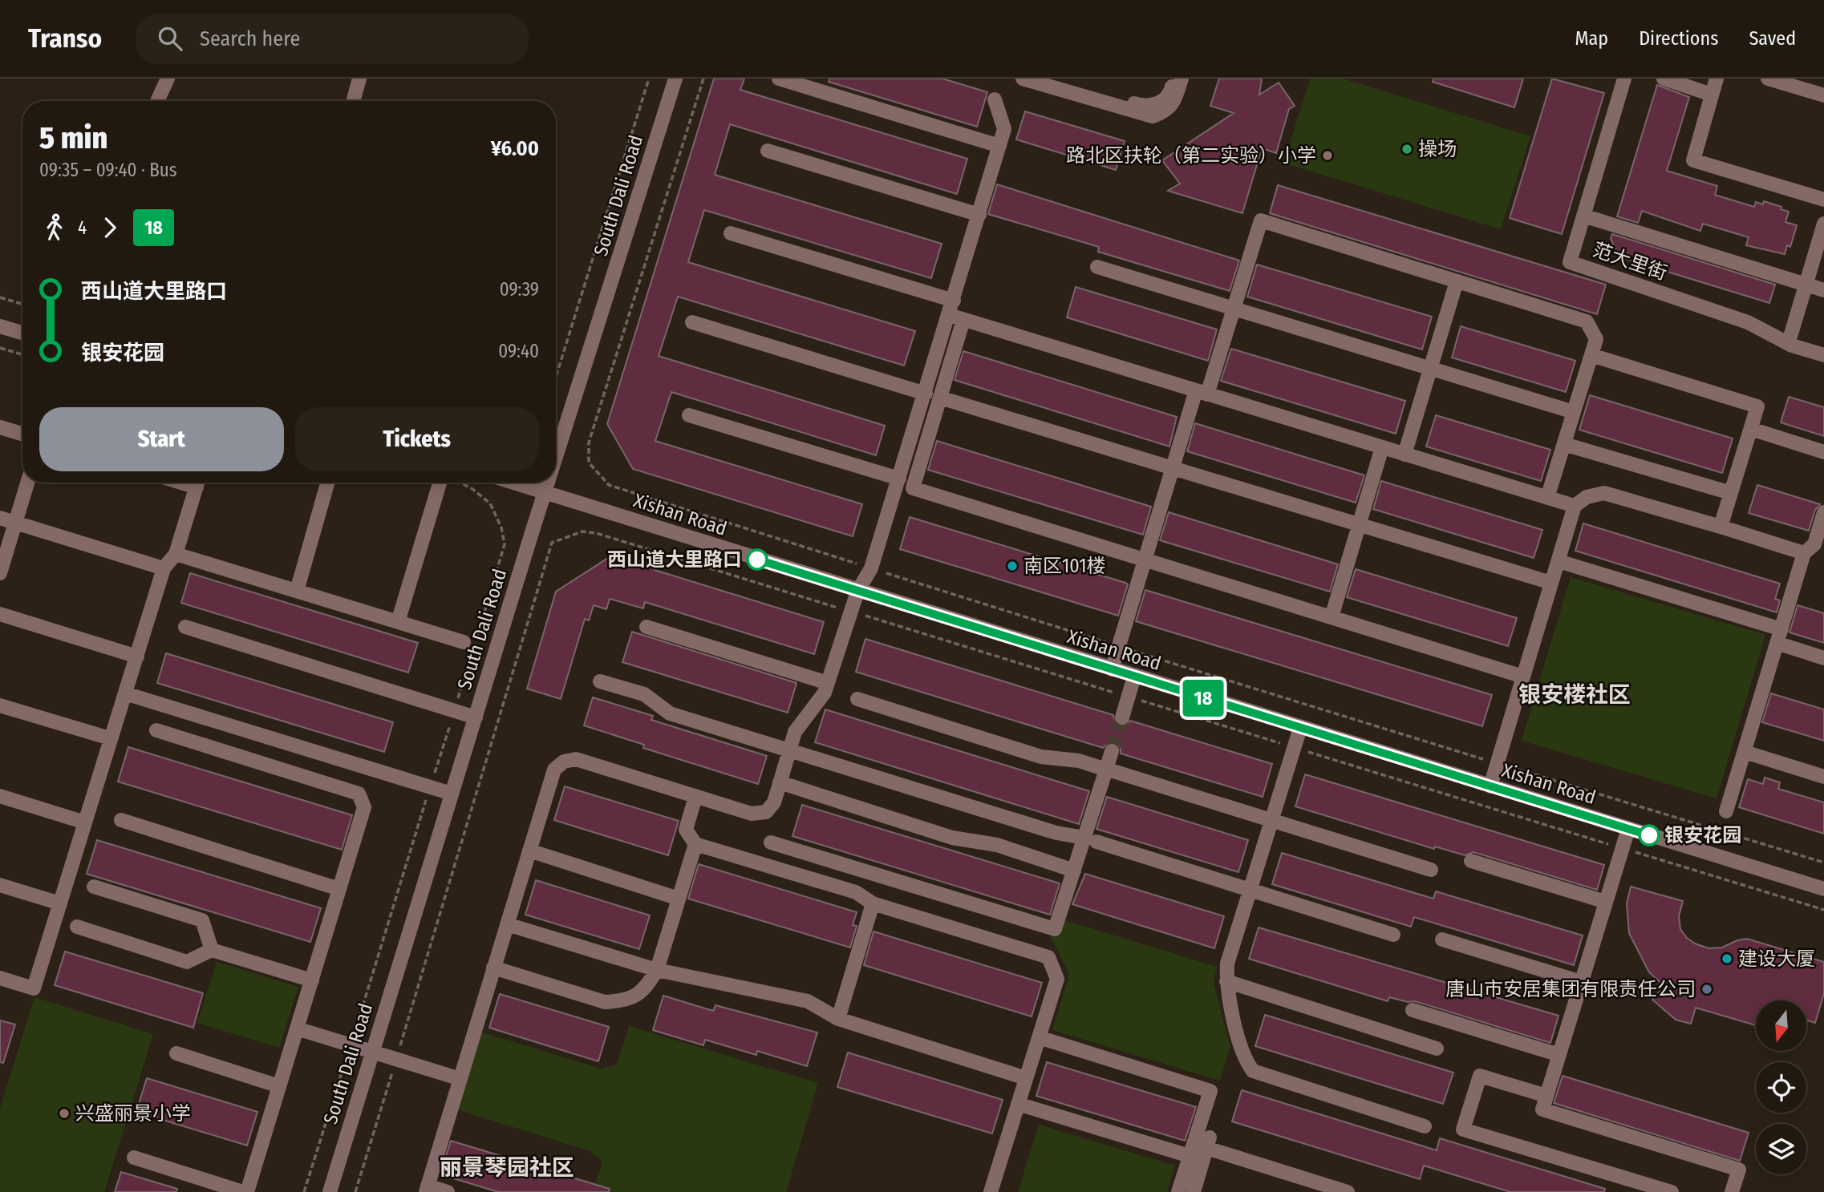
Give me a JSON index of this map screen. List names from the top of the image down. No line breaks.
{"streets":{"street":["South Dali Road","范大里街","Xishan Road"]},"crossings":[["South Dali Road","Xishan Road"]],"districts":["银安楼社区","丽景琴园社区"],"places":["操场","路北区扶轮（第二实验）小学","西山道大里路口","南区101楼","银安花园","建设大厦","唐山市安居集团有限责任公司","兴盛丽景小学"],"lines":["bus line 18"],"north":"bottom","page":{"header":"Transo","search":"Search here","nav":["Map","Directions","Saved"],"on_map":"18","heading":["5 min","09:35 – 09:40 · Bus","¥6.00"],"legs":["4","18"],"list":[{"name":"西山道大里路口","value":"09:39"},{"name":"银安花园","value":"09:40"}],"buttons":["Start","Tickets"]}}
